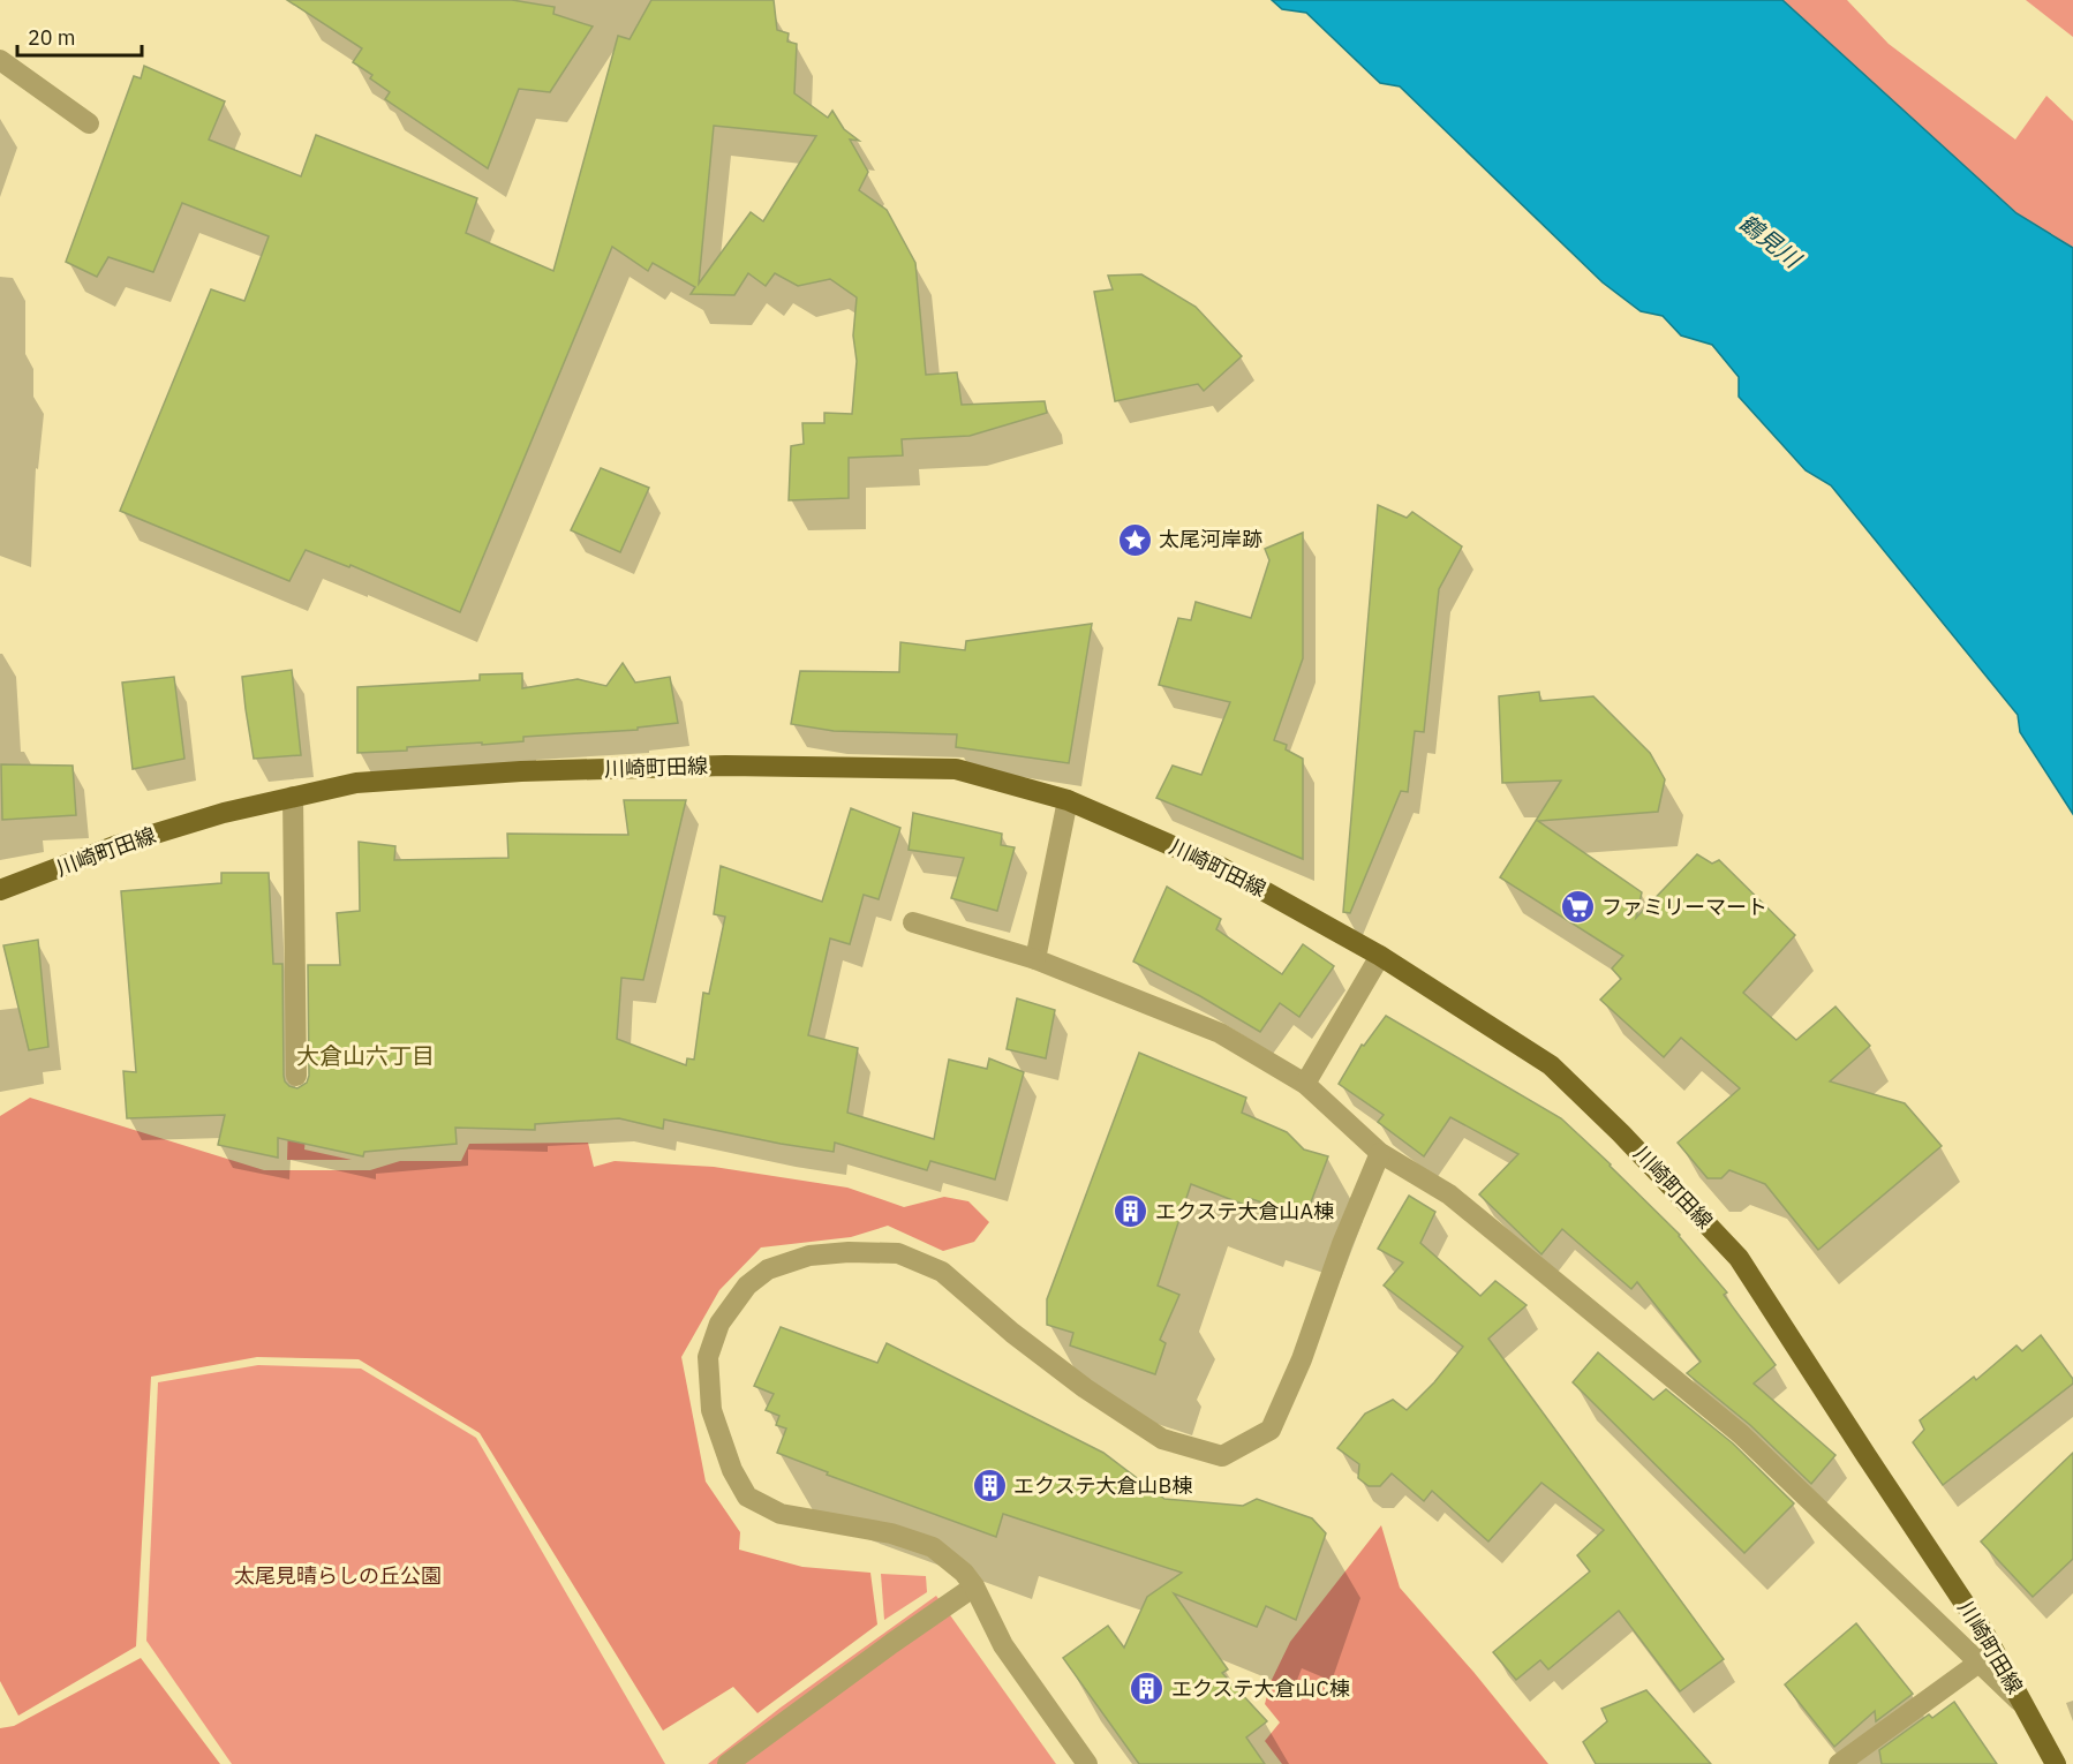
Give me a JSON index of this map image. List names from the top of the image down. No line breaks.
{"streets":{"main road":["川崎町田線"]},"districts":["大倉山六丁目"],"water":["鶴見川"],"parks":["太尾見晴らしの丘公園"],"places":{"place":["太尾河岸跡"],"supermarket":["ファミリーマート"],"building":["エクステ大倉山A棟","エクステ大倉山B棟","エクステ大倉山C棟"]},"scale_bar":"20 m"}
